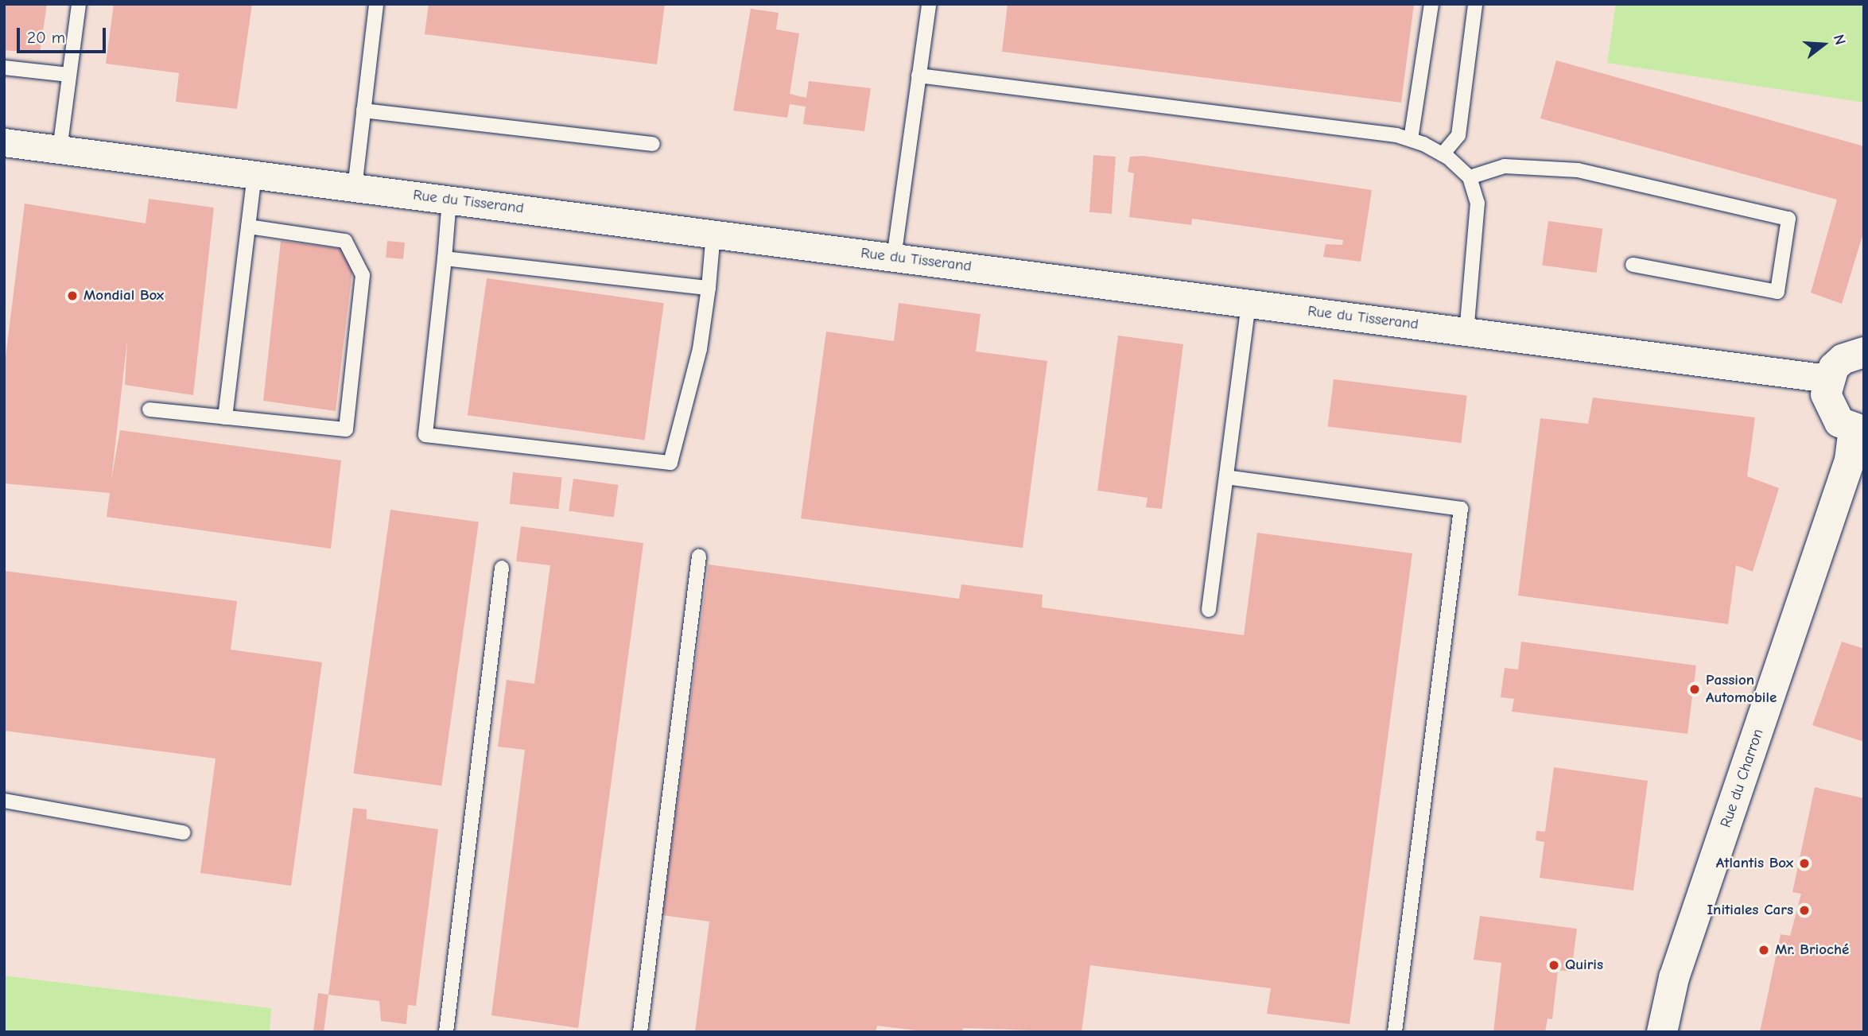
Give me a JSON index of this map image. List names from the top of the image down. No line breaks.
{"streets":{"street":["Rue du Tisserand","Rue du Charron"]},"places":["Mondial Box","Passion Automobile","Atlantis Box","Initiales Cars","Mr. Brioché","Quiris"],"scale_bar":"20 m","north":"right"}
